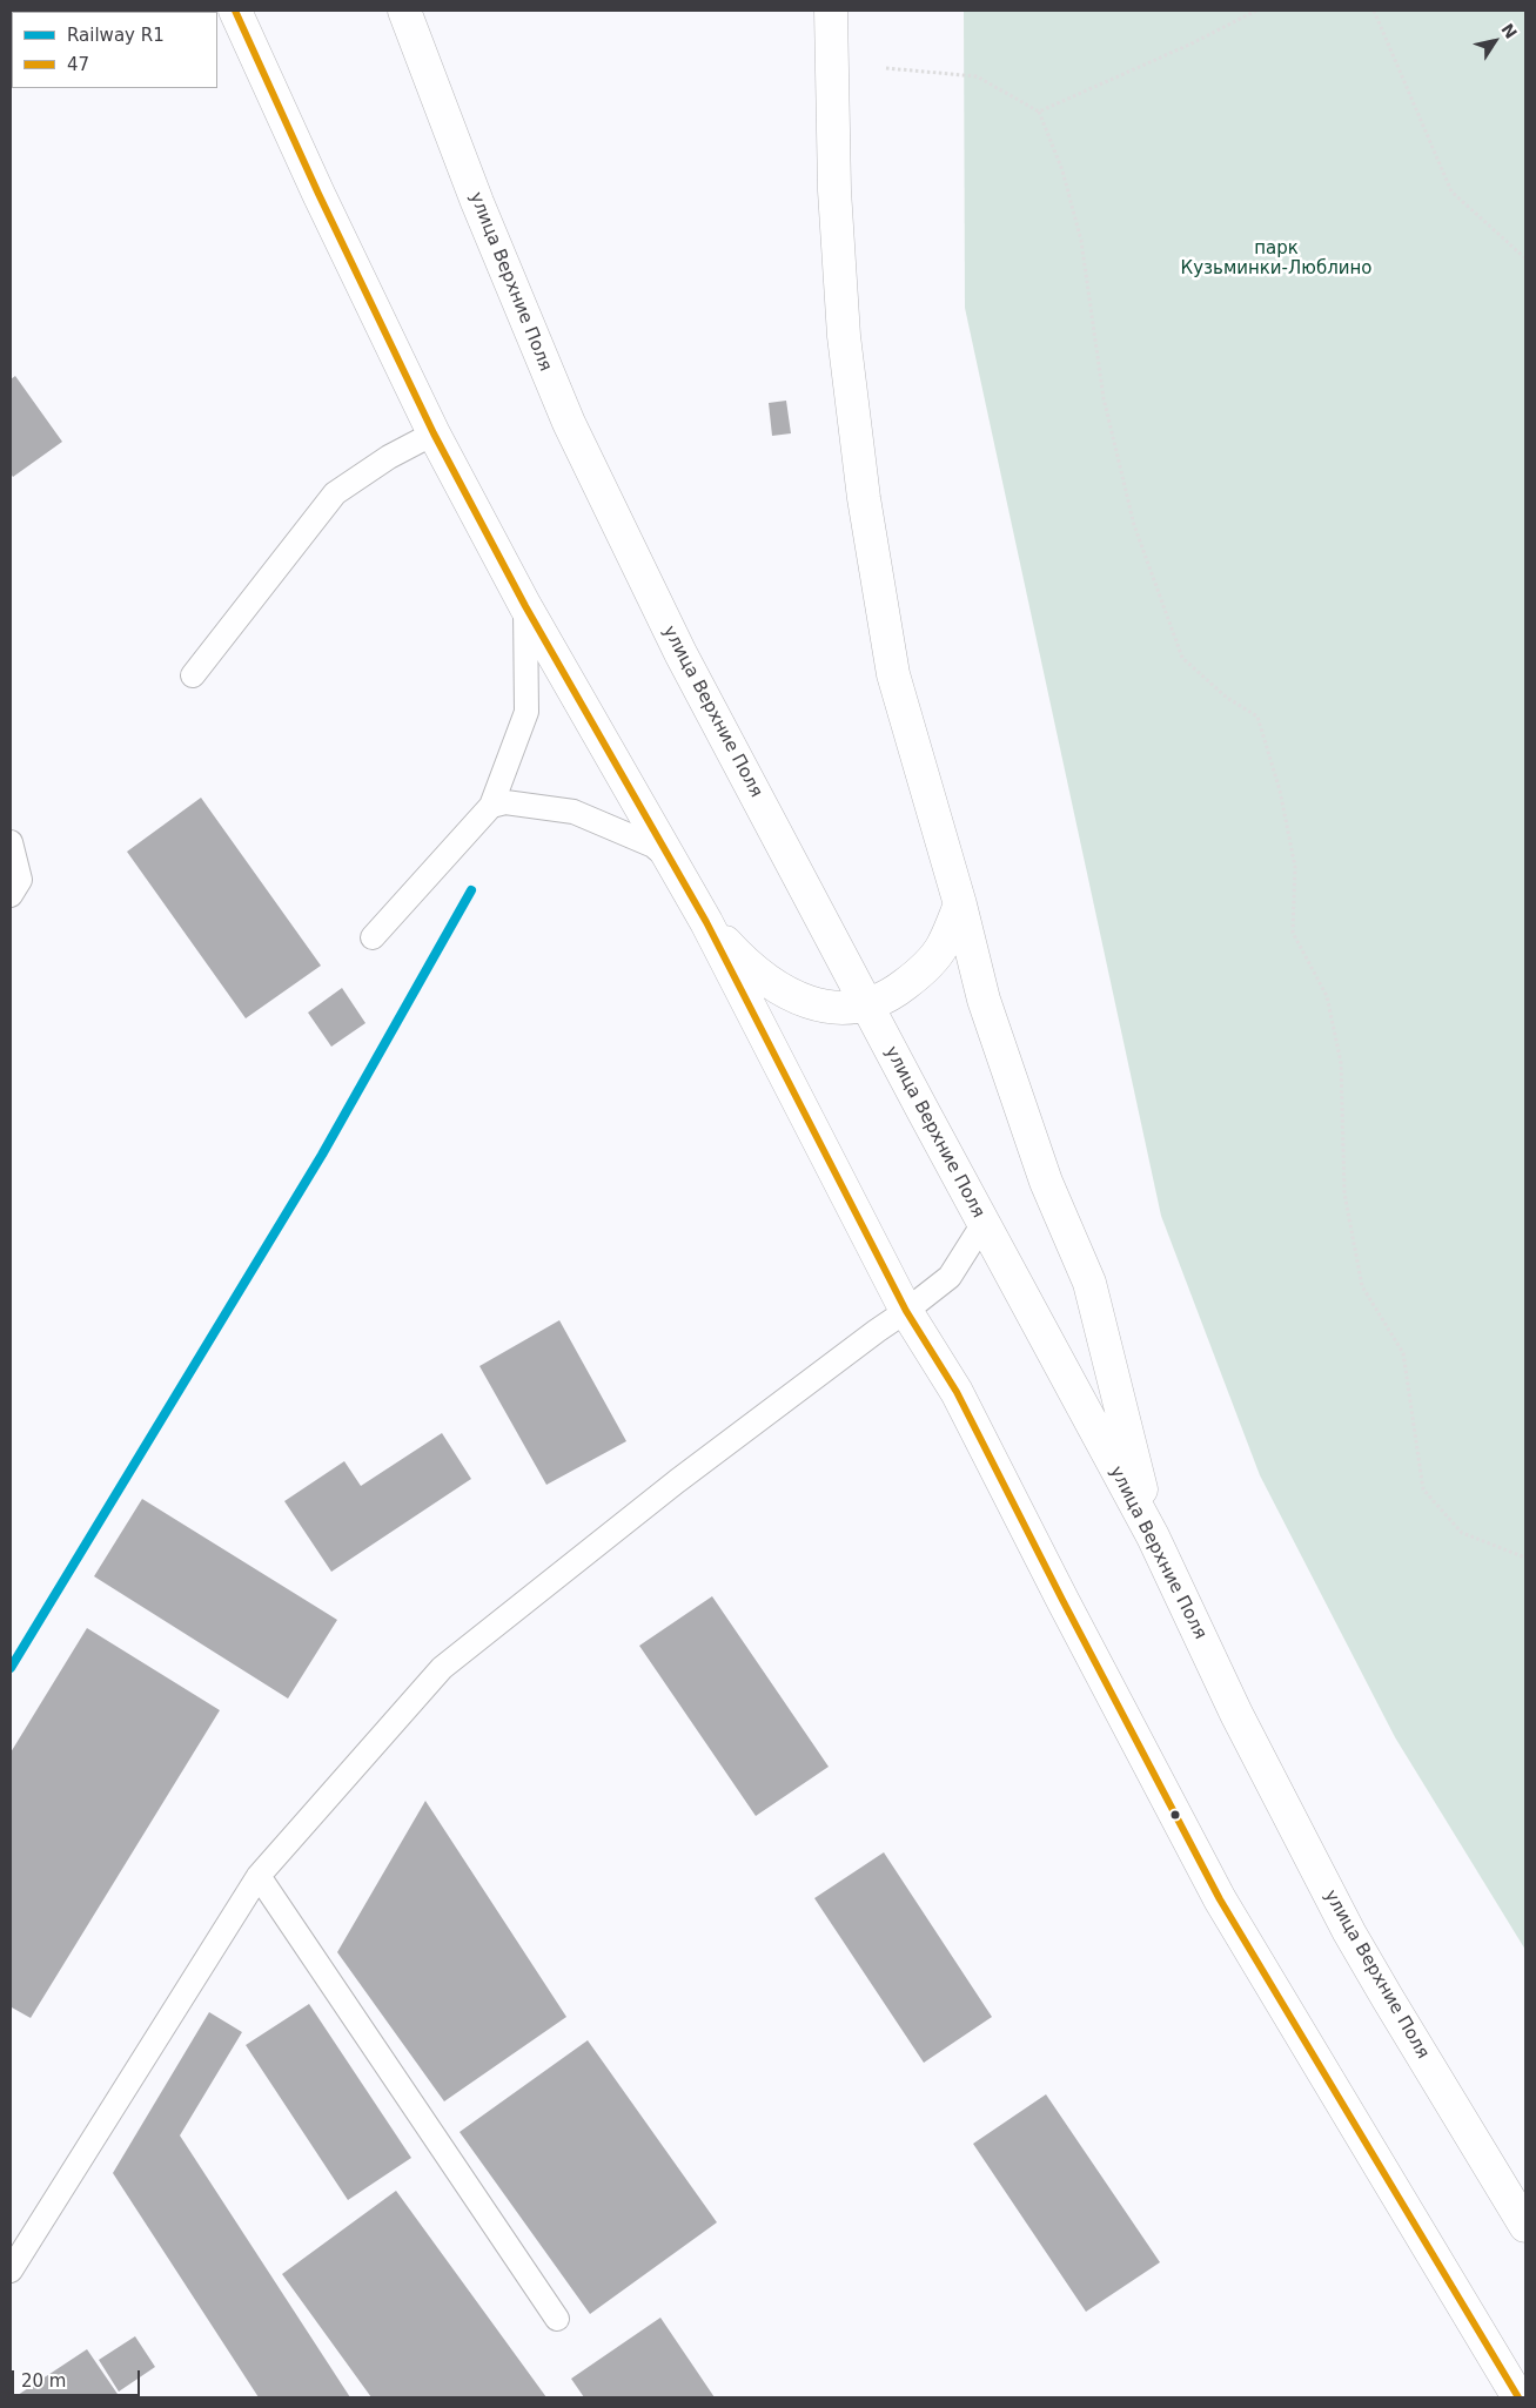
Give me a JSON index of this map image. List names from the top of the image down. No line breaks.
{"streets":{"main road":["улица Верхние Поля"]},"parks":["парк Кузьминки-Люблино"],"lines":["transit line 47","rail line R1"],"legend":["Railway R1","47"],"scale_bar":"20 m","north":"top right"}
